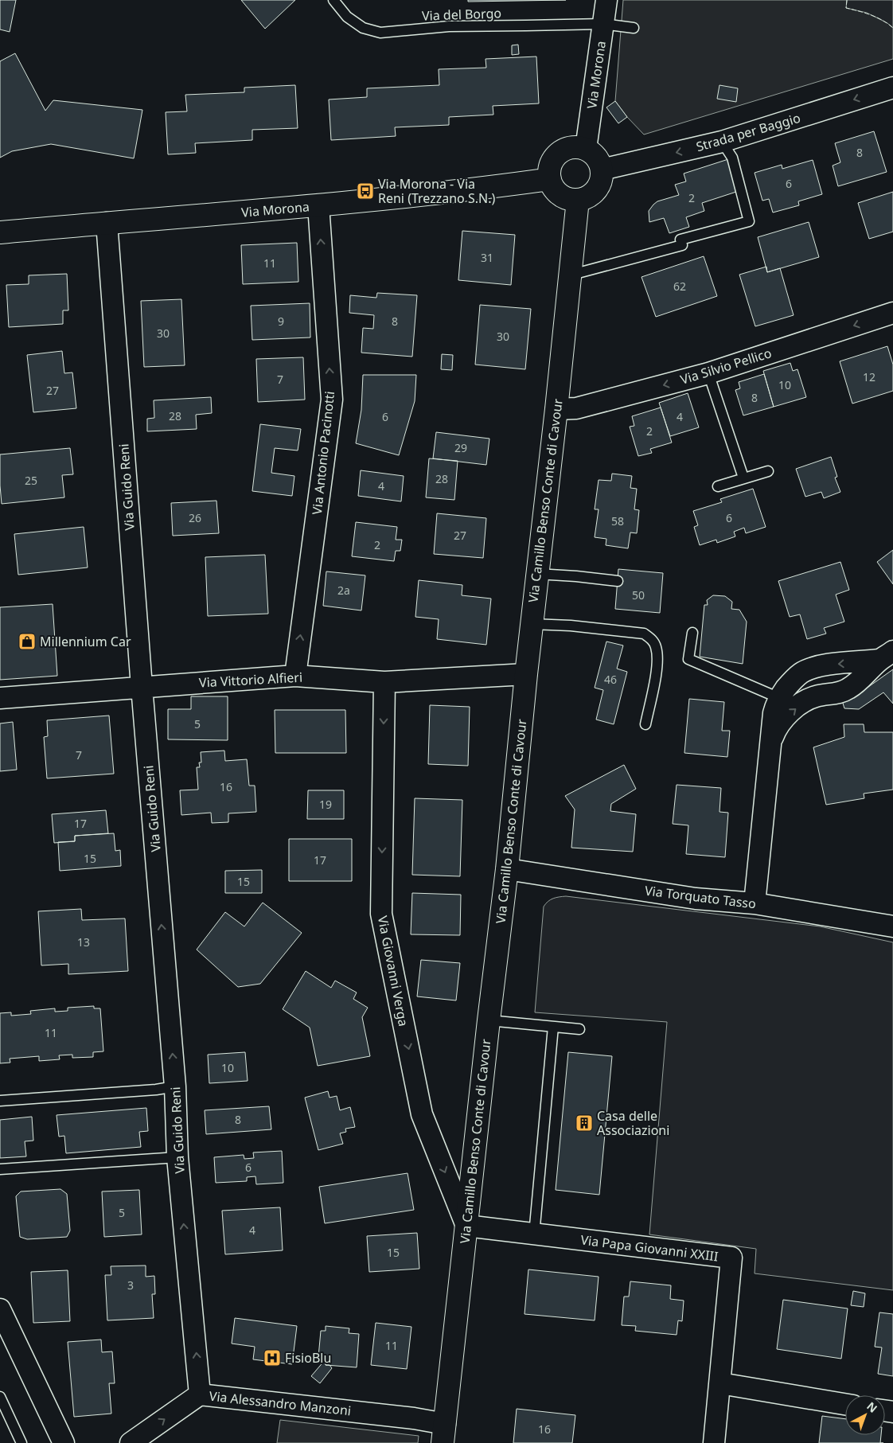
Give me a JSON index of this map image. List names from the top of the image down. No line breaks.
{"streets":{"main road":["Via Morona","Via Camillo Benso Conte di Cavour"],"street":["Strada per Baggio","Via Silvio Pellico","Via Antonio Pacinotti","Via Guido Reni","Via Vittorio Alfieri","Via Torquato Tasso","Via Giovanni Verga","Via Papa Giovanni XXIII","Via Alessandro Manzoni"],"lane":["Via del Borgo"]},"crossings":[["Via del Borgo","Via Morona"],["Via Morona","Strada per Baggio"],["Via Morona","Via Antonio Pacinotti"],["Via Morona","Via Guido Reni"],["Via Morona","Via Camillo Benso Conte di Cavour"],["Strada per Baggio","Via Camillo Benso Conte di Cavour"],["Via Silvio Pellico","Via Camillo Benso Conte di Cavour"],["Via Antonio Pacinotti","Via Vittorio Alfieri"],["Via Guido Reni","Via Vittorio Alfieri"],["Via Guido Reni","Via Alessandro Manzoni"],["Via Camillo Benso Conte di Cavour","Via Vittorio Alfieri"],["Via Camillo Benso Conte di Cavour","Via Torquato Tasso"],["Via Camillo Benso Conte di Cavour","Via Giovanni Verga"],["Via Camillo Benso Conte di Cavour","Via Papa Giovanni XXIII"],["Via Camillo Benso Conte di Cavour","Via Alessandro Manzoni"],["Via Vittorio Alfieri","Via Giovanni Verga"],["Via Giovanni Verga","Via Papa Giovanni XXIII"]],"one_way":["Strada per Baggio","Via Silvio Pellico","Via Antonio Pacinotti","Via Guido Reni","Via Giovanni Verga"],"places":{"bus stop":["Via Morona - Via Reni (Trezzano S.N.)"],"shop":["Millennium Car"],"building":["Casa delle Associazioni"],"hospital":["FisioBlu"]},"house_numbers":["8","6","2","31","11","62","9","8","30","30","12","7","10","27","8","28","6","4","2","29","28","25","4","26","6","58","27","2","2a","50","46","5","7","16","19","17","15","17","15","13","11","10","8","6","5","4","15","3","11","16"],"north":"top right"}
